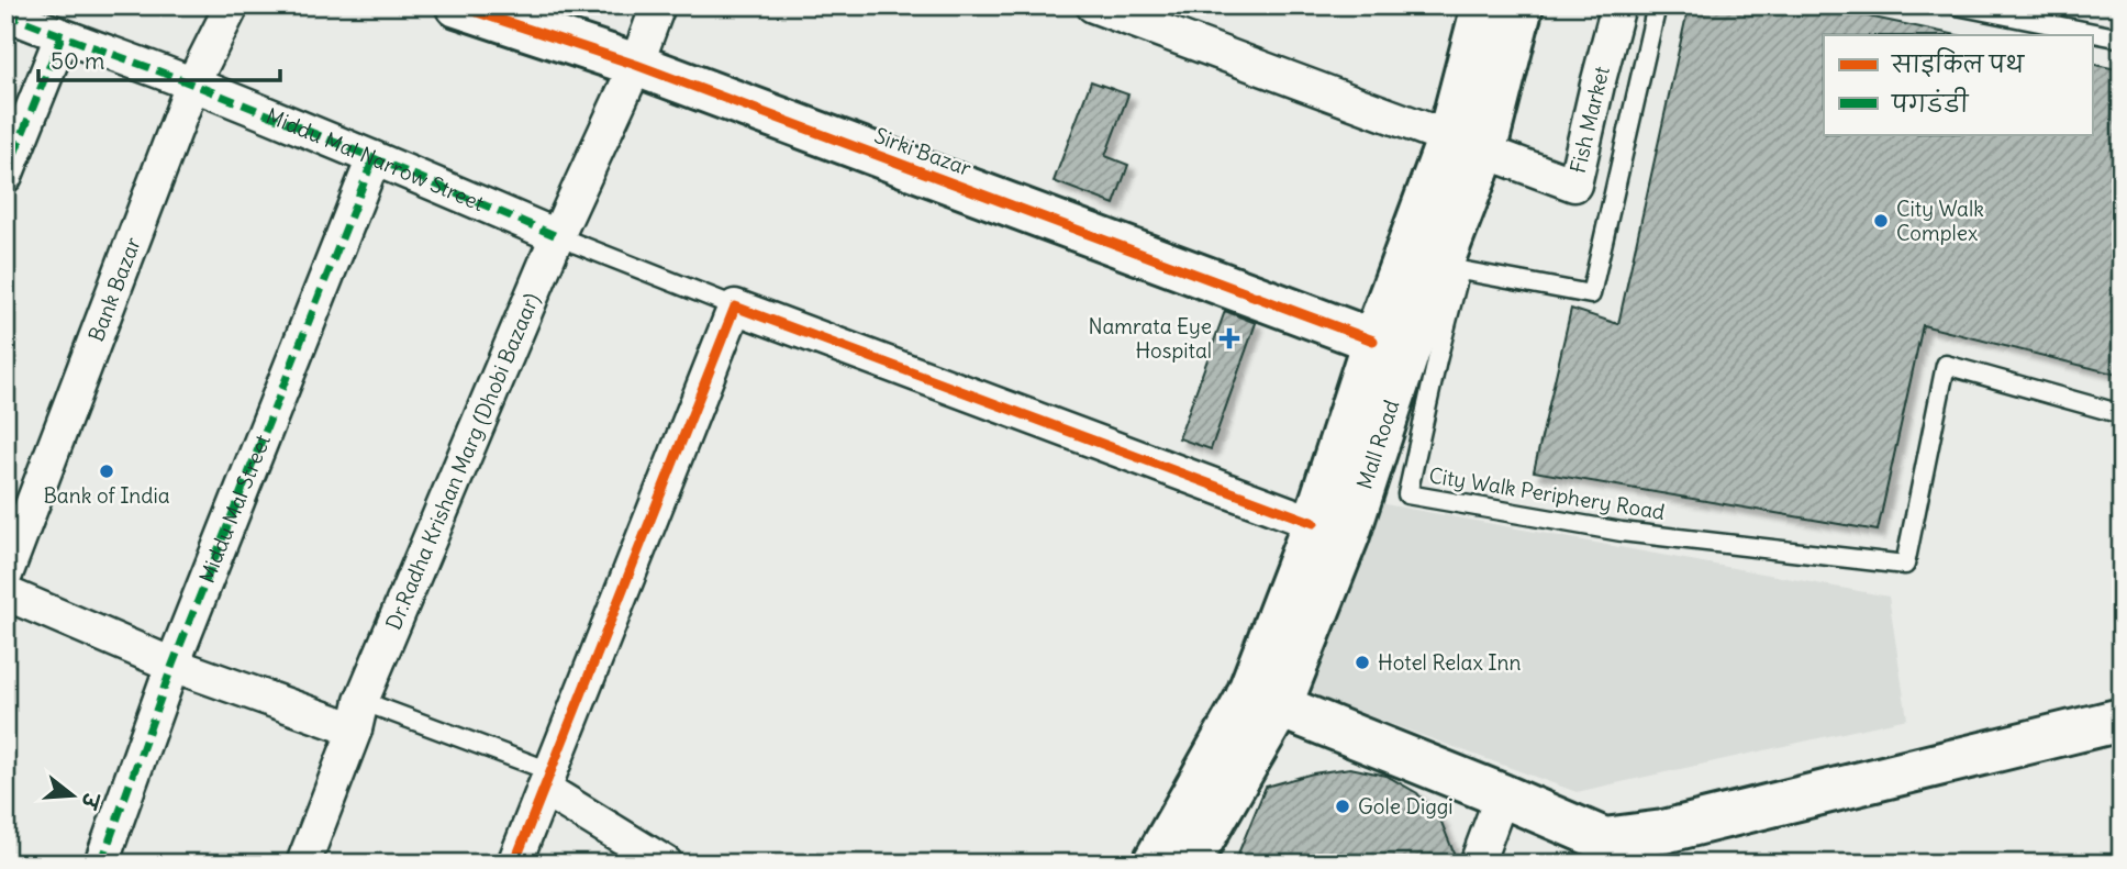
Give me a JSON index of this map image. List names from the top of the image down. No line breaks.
{"streets":{"street":["Fish Market","Sirki Bazar","Middu Mal Narrow Street","Bank Bazar","Mall Road","Dr.Radha Krishan Marg (Dhobi Bazaar)","Middu Mal Street"],"lane":["City Walk Periphery Road"]},"crossings":[["Fish Market","Mall Road"],["Sirki Bazar","Mall Road"],["Sirki Bazar","Dr.Radha Krishan Marg (Dhobi Bazaar)"],["Sirki Bazar","City Walk Periphery Road"],["Middu Mal Narrow Street","Bank Bazar"],["Middu Mal Narrow Street","Dr.Radha Krishan Marg (Dhobi Bazaar)"],["Middu Mal Narrow Street","Middu Mal Street"],["Mall Road","City Walk Periphery Road"]],"places":{"other":["City Walk Complex","Bank of India","Hotel Relax Inn","Gole Diggi"],"health":["Namrata Eye Hospital"]},"legend":["साइकिल पथ","पगडंडी"],"scale_bar":"50 m","north":"right"}
